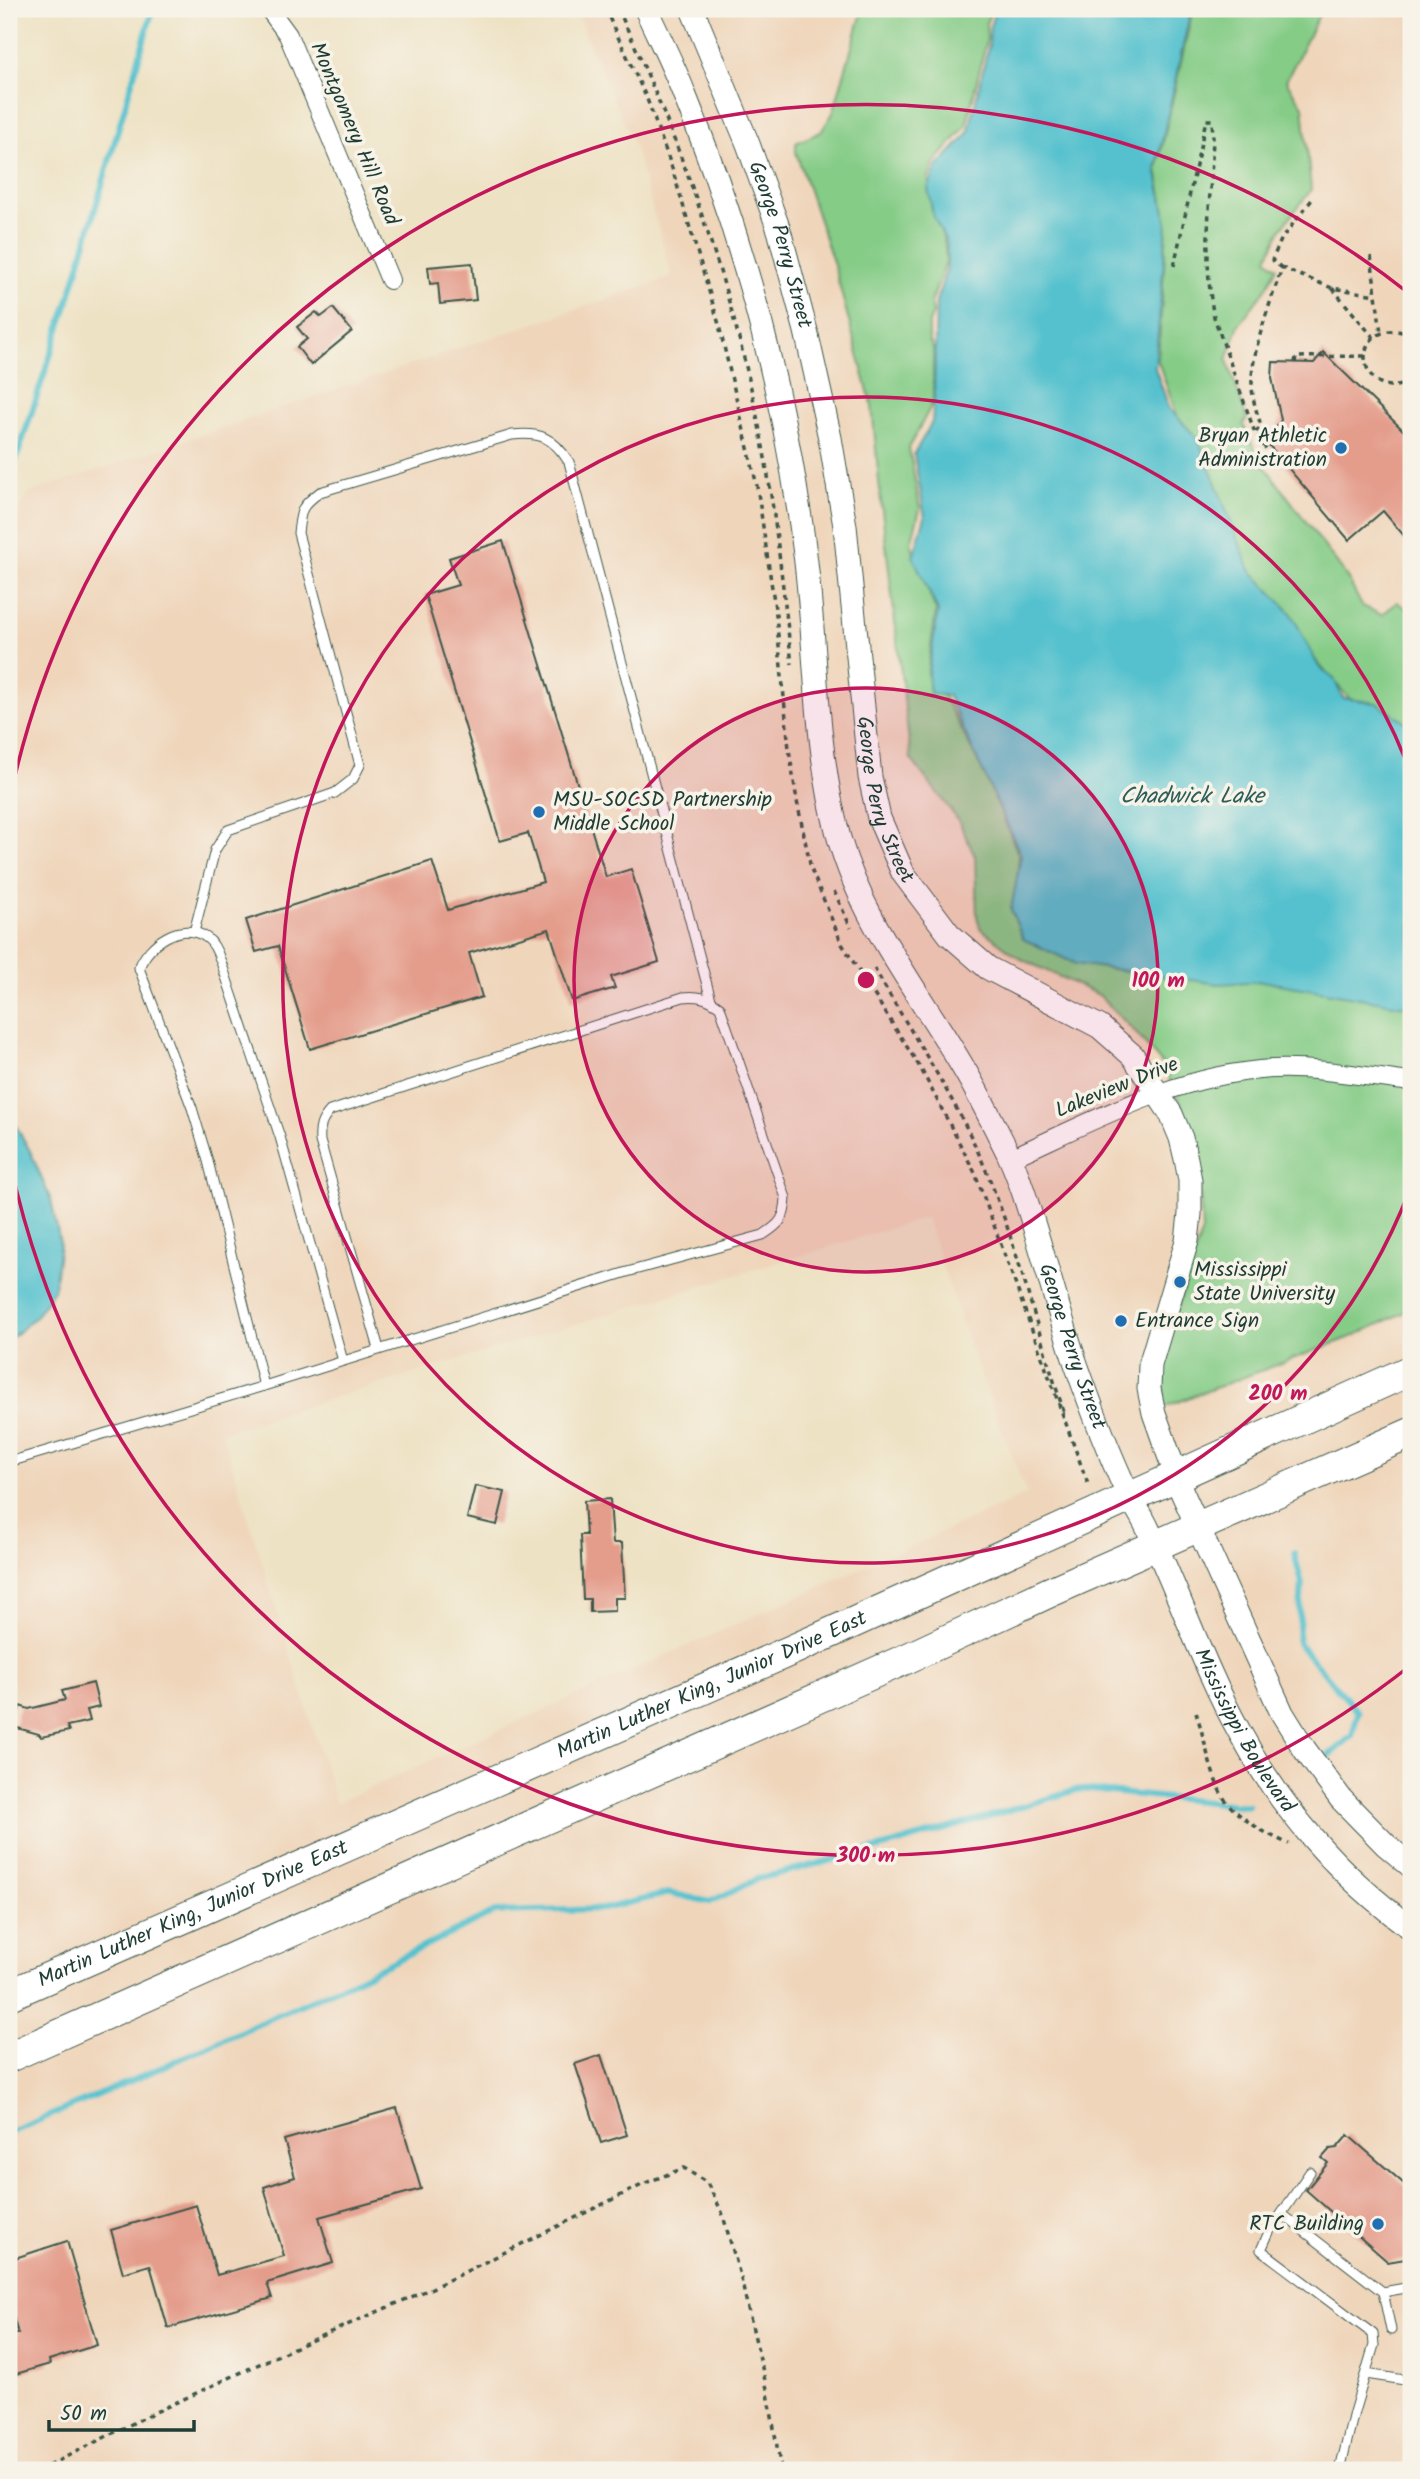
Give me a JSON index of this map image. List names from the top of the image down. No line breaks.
{"streets":{"main road":["Martin Luther King, Junior Drive East"],"street":["Montgomery Hill Road","George Perry Street","Lakeview Drive","Mississippi Boulevard"]},"crossings":[["George Perry Street","Lakeview Drive"],["George Perry Street","Martin Luther King, Junior Drive East"],["George Perry Street","Mississippi Boulevard"],["Martin Luther King, Junior Drive East","Mississippi Boulevard"]],"water":["Chadwick Lake"],"places":["Bryan Athletic Administration","MSU-SOCSD Partnership Middle School","Mississippi State University","Entrance Sign","RTC Building"],"scale_bar":"50 m","rings":["100 m","200 m","300 m"]}
